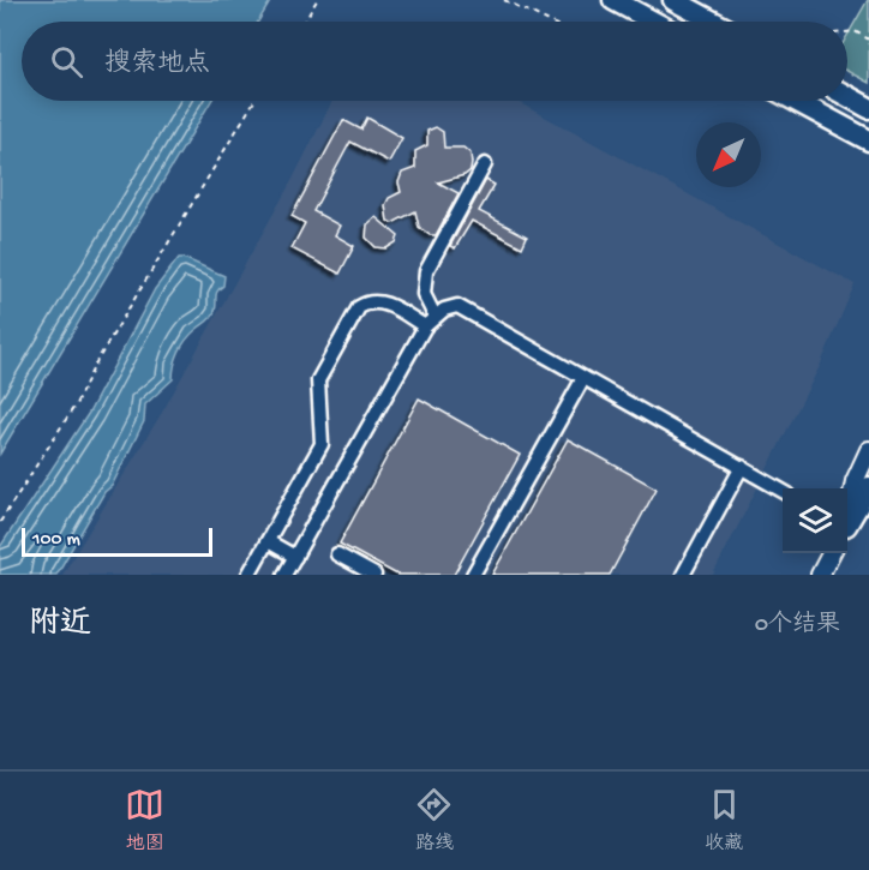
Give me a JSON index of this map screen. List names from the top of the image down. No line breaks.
{"scale_bar":"100 m","north":"bottom left","page":{"search":"搜索地点","scale":"100 m","heading":["附近","0个结果"],"nav":["地图","路线","收藏"]}}
